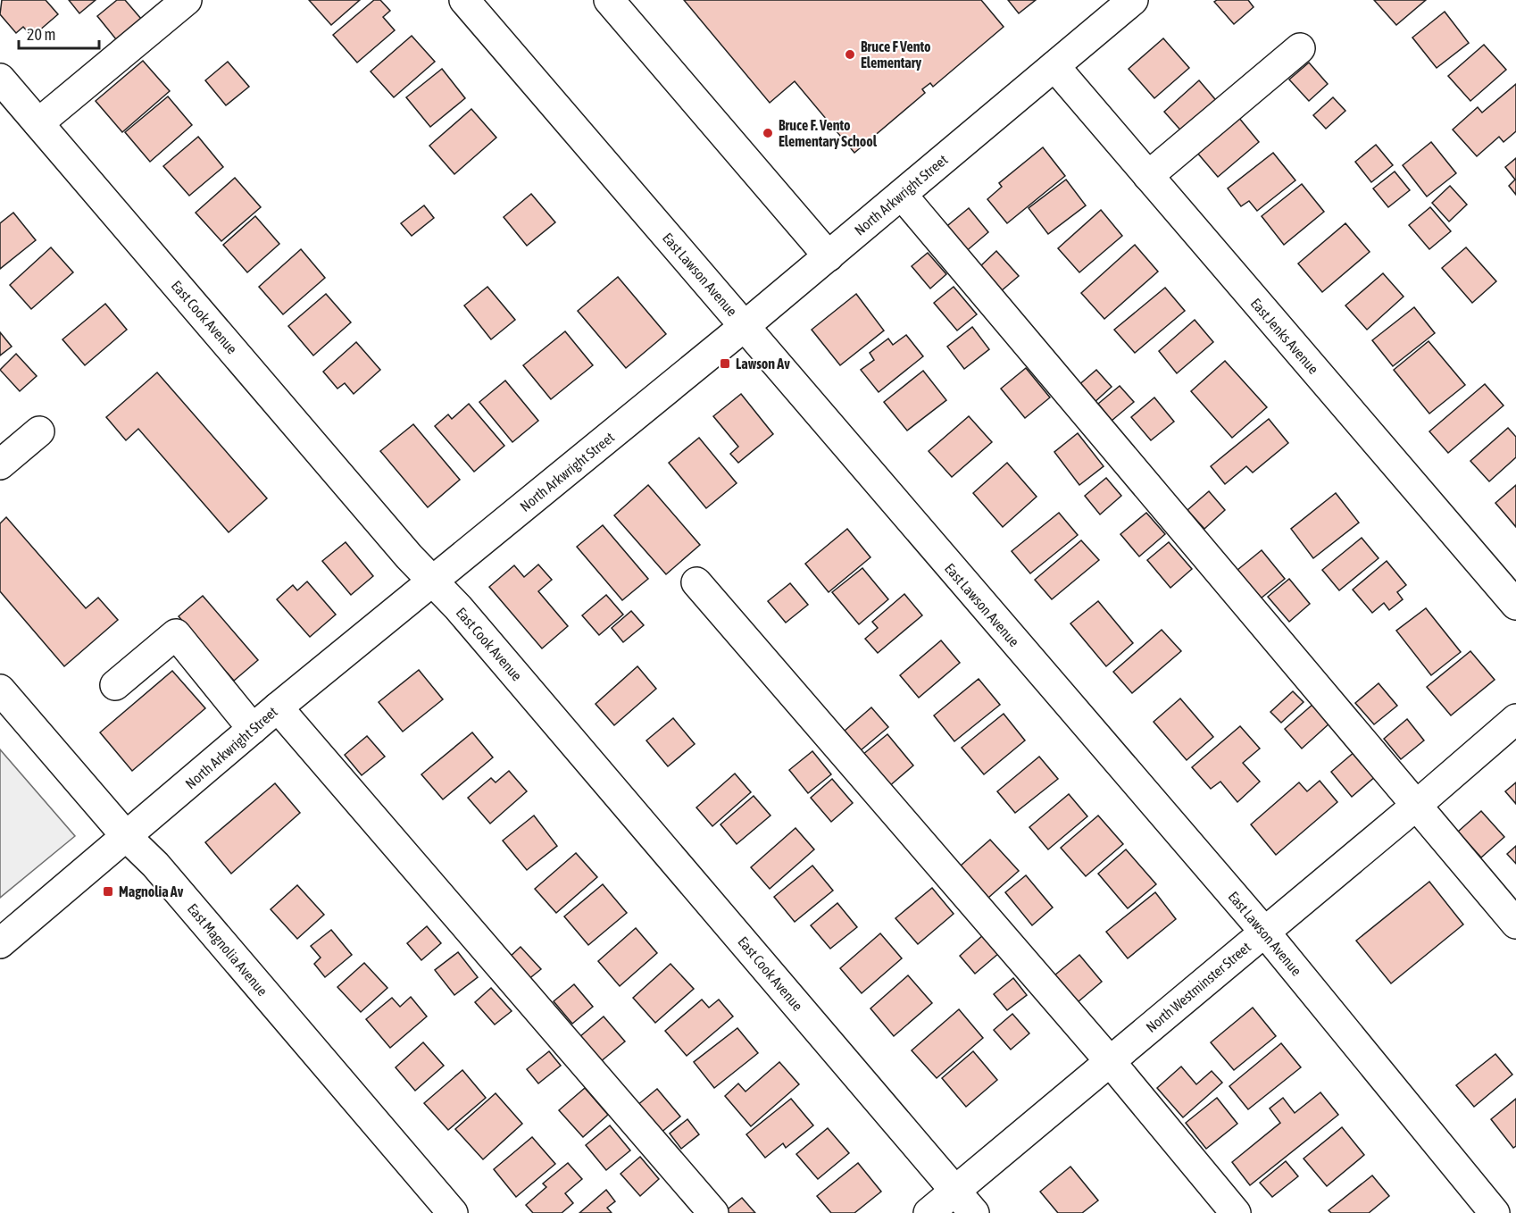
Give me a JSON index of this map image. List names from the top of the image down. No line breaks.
{"streets":{"street":["North Arkwright Street","East Lawson Avenue","East Cook Avenue","East Jenks Avenue","East Magnolia Avenue","North Westminster Street"]},"crossings":[["North Arkwright Street","East Lawson Avenue"],["North Arkwright Street","East Cook Avenue"],["North Arkwright Street","East Jenks Avenue"],["North Arkwright Street","East Magnolia Avenue"],["East Lawson Avenue","North Westminster Street"],["East Cook Avenue","North Westminster Street"]],"places":{"other":["Bruce F Vento Elementary","Bruce F. Vento Elementary School"],"transit":["Lawson Av","Magnolia Av"]},"scale_bar":"20 m"}
